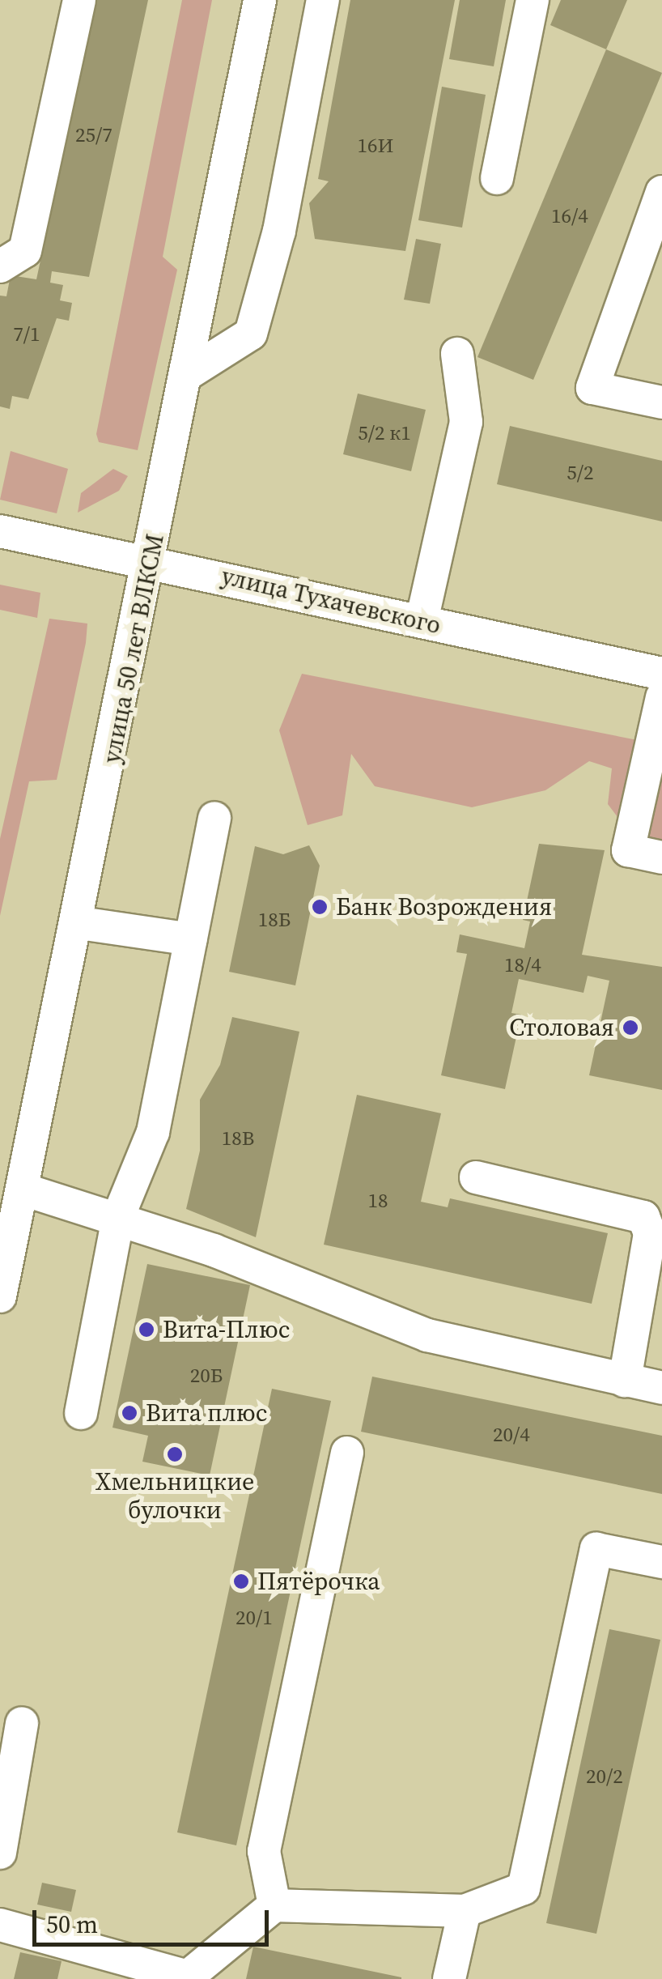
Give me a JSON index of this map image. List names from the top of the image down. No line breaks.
{"streets":{"street":["улица Тухачевского","улица 50 лет ВЛКСМ"]},"crossings":[["улица Тухачевского","улица 50 лет ВЛКСМ"]],"places":["Банк Возрождения","Столовая","Вита-Плюс","Вита плюс","Хмельницкие булочки","Пятёрочка"],"house_numbers":["25/7","16И","16/4","7/1","5/2 к1","5/2","18Б","18/4","18В","18","20Б","20/4","20/1","20/2"],"scale_bar":"50 m"}
